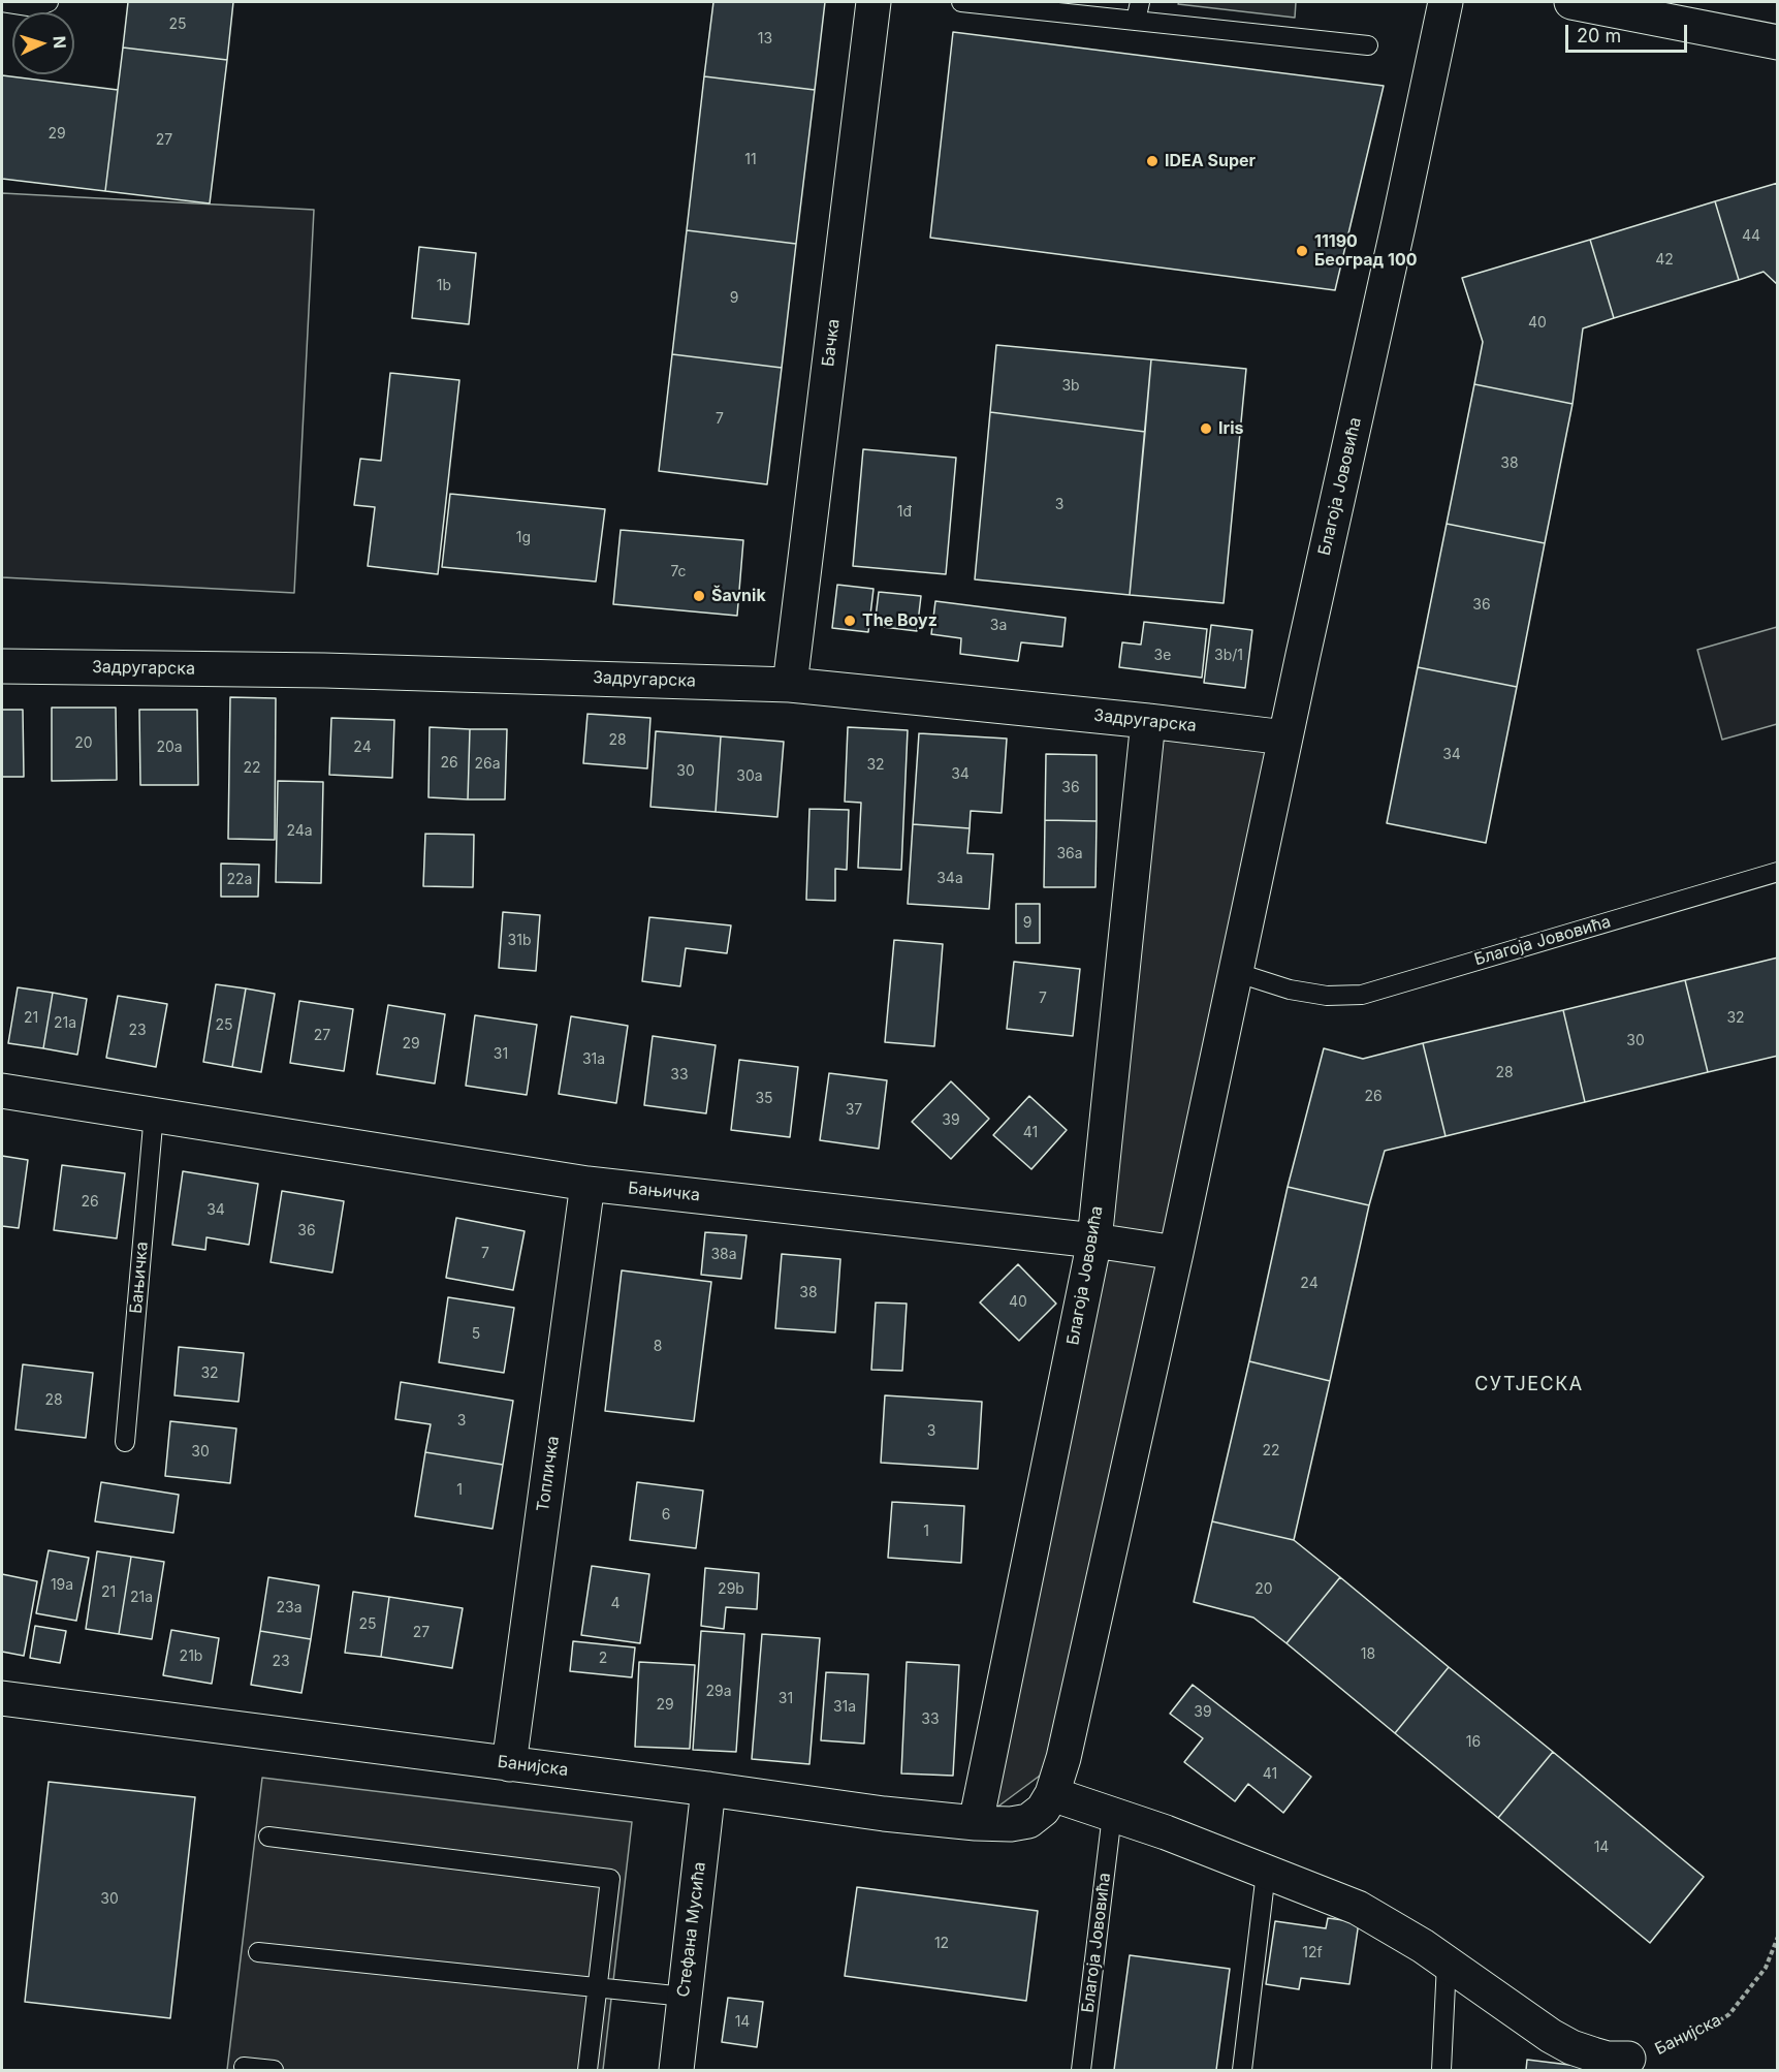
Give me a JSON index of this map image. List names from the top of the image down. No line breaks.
{"streets":{"street":["Бачка","Благоја Јововића","Задругарска","Бањичка","Топличка","Банијска","Стефана Мусића"]},"crossings":[["Бачка","Задругарска"],["Благоја Јововића","Задругарска"],["Благоја Јововића","Бањичка"],["Благоја Јововића","Банијска"],["Бањичка","Топличка"],["Топличка","Банијска"],["Банијска","Стефана Мусића"]],"districts":["СУТЈЕСКА"],"places":["IDEA Super","11190 Београд 100","Iris","Šavnik","The Boyz"],"house_numbers":["25","13","29","27","11","44","42","1b","9","40","3b","7","38","3","1đ","1g","7c","36","3a","3e","3b/1","28","20","20a","24","34","26","26a","32","22","30","34","30a","36","24a","36a","34a","22a","9","31b","7","21","32","21a","25","23","27","30","29","31","31a","28","33","26","35","37","39","41","26","34","36","7","38a","24","38","40","5","8","32","28","3","3","22","30","1","6","1","19a","29b","20","21","21a","4","23a","25","27","18","21b","2","23","29a","31","29","31a","39","33","16","41","14","30","12","12f","14"],"scale_bar":"20 m","north":"right"}
